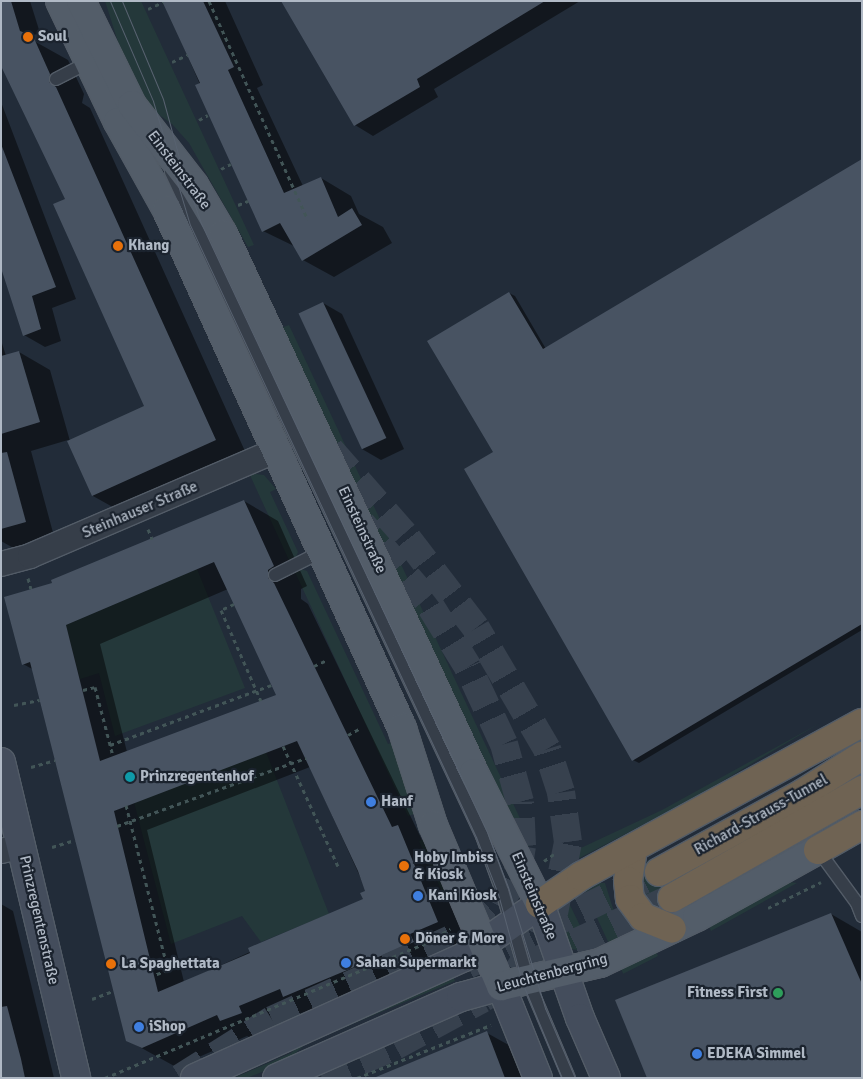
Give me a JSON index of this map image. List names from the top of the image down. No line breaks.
{"streets":{"highway":["Richard-Strauss-Tunnel"],"main road":["Einsteinstraße","Prinzregentenstraße","Leuchtenbergring"],"street":["Steinhauser Straße"]},"crossings":[["Einsteinstraße","Steinhauser Straße"],["Einsteinstraße","Leuchtenbergring"]],"places":["Soul","Khang","Prinzregentenhof","Hanf","Hoby Imbiss & Kiosk","Kani Kiosk","Döner & More","Sahan Supermarkt","La Spaghettata","Fitness First","iShop","EDEKA Simmel"]}
